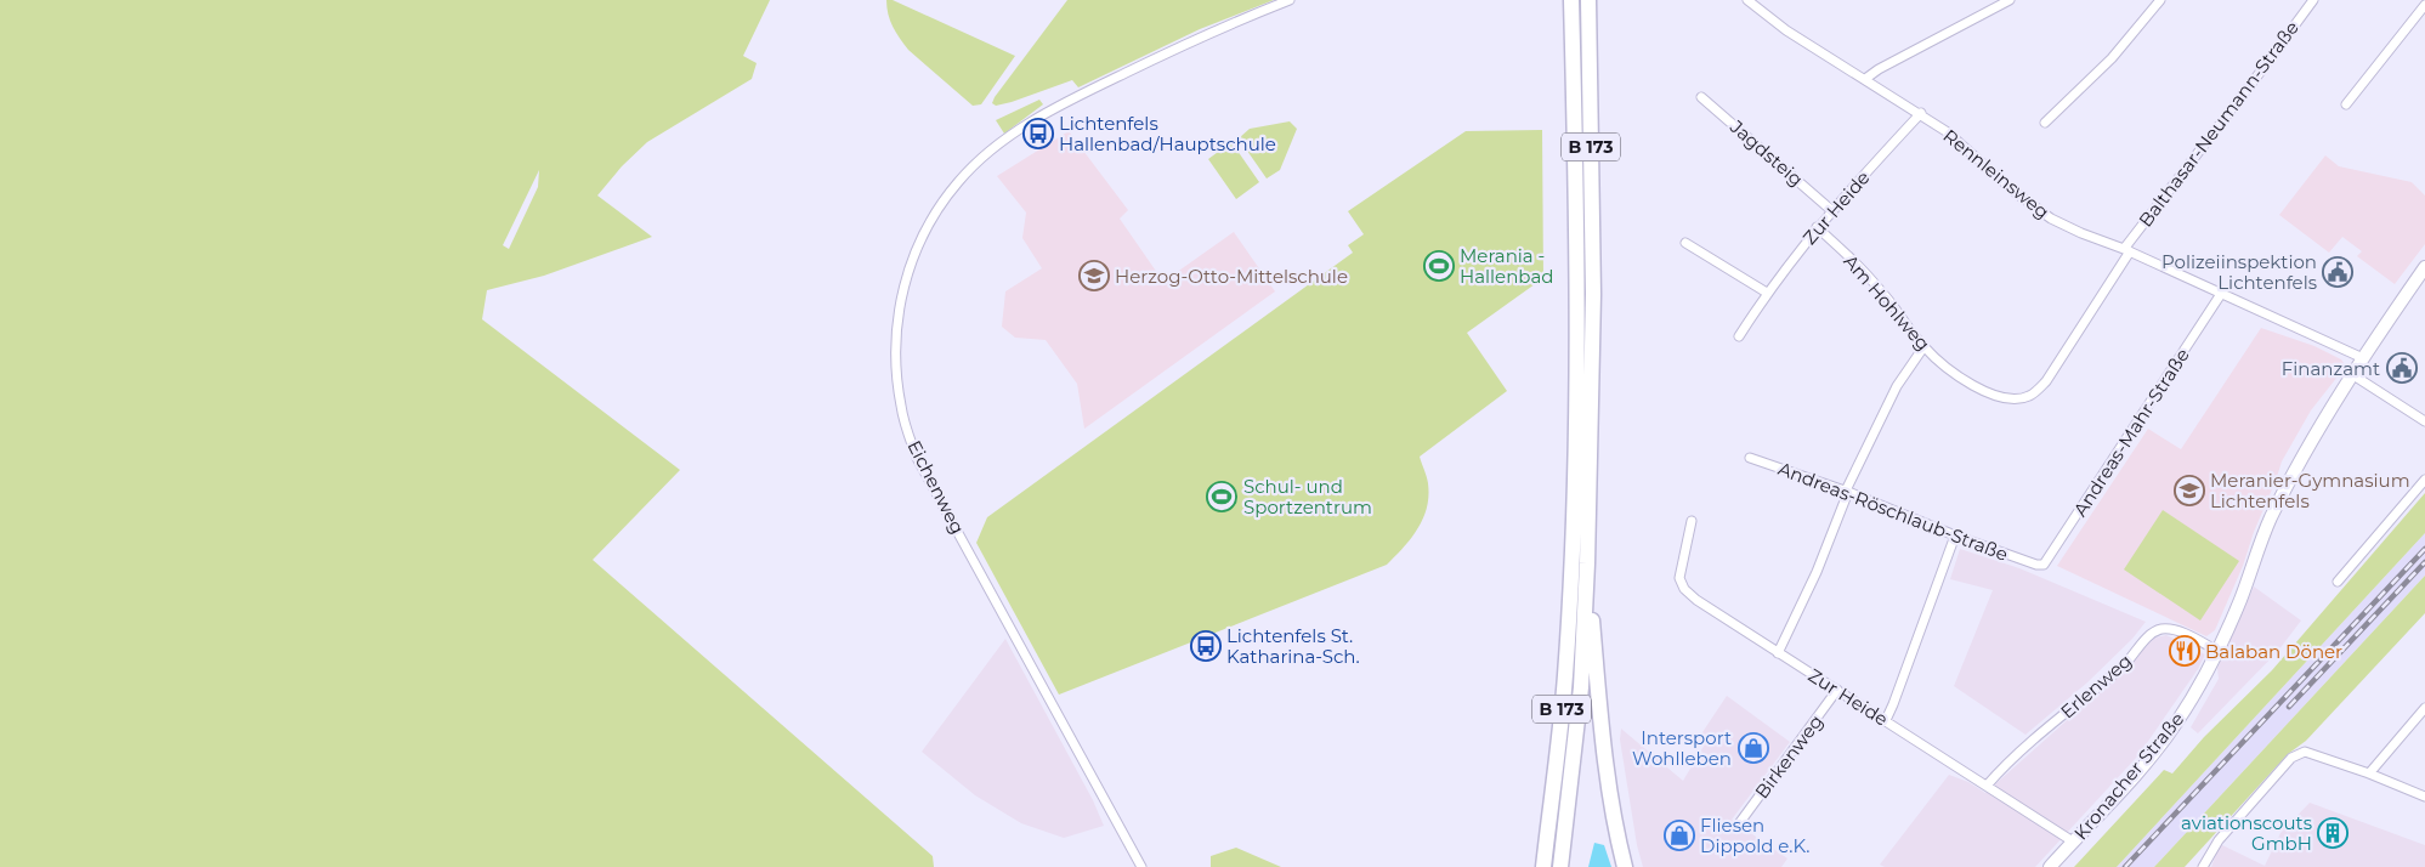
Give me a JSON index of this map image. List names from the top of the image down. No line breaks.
{"streets":{"highway":["B 173"],"street":["Balthasar-Neumann-Straße","Jagdsteig","Rennleinsweg","Zur Heide","Am Hohlweg","Andreas-Mahr-Straße","Eichenweg","Andreas-Röschlaub-Straße","Erlenweg","Birkenweg","Kronacher Straße"]},"crossings":[["Balthasar-Neumann-Straße","Rennleinsweg"],["Balthasar-Neumann-Straße","Am Hohlweg"],["Jagdsteig","Zur Heide"],["Rennleinsweg","Zur Heide"],["Rennleinsweg","Am Hohlweg"],["Rennleinsweg","Andreas-Mahr-Straße"],["Rennleinsweg","Kronacher Straße"],["Zur Heide","Am Hohlweg"],["Zur Heide","Erlenweg"],["Zur Heide","Birkenweg"],["Zur Heide","Kronacher Straße"],["Andreas-Mahr-Straße","Andreas-Röschlaub-Straße"],["Erlenweg","Kronacher Straße"]],"places":{"bus stop":["Lichtenfels Hallenbad/Hauptschule","Lichtenfels St. Katharina-Sch."],"sports":["Merania - Hallenbad","Schul- und Sportzentrum"],"public building":["Polizeiinspektion Lichtenfels","Finanzamt"],"school or university":["Herzog-Otto-Mittelschule","Meranier-Gymnasium Lichtenfels"],"restaurant":["Balaban Döner"],"shop":["Intersport Wohlleben","Fliesen Dippold e.K."],"building":["aviationscouts GmbH"]}}
